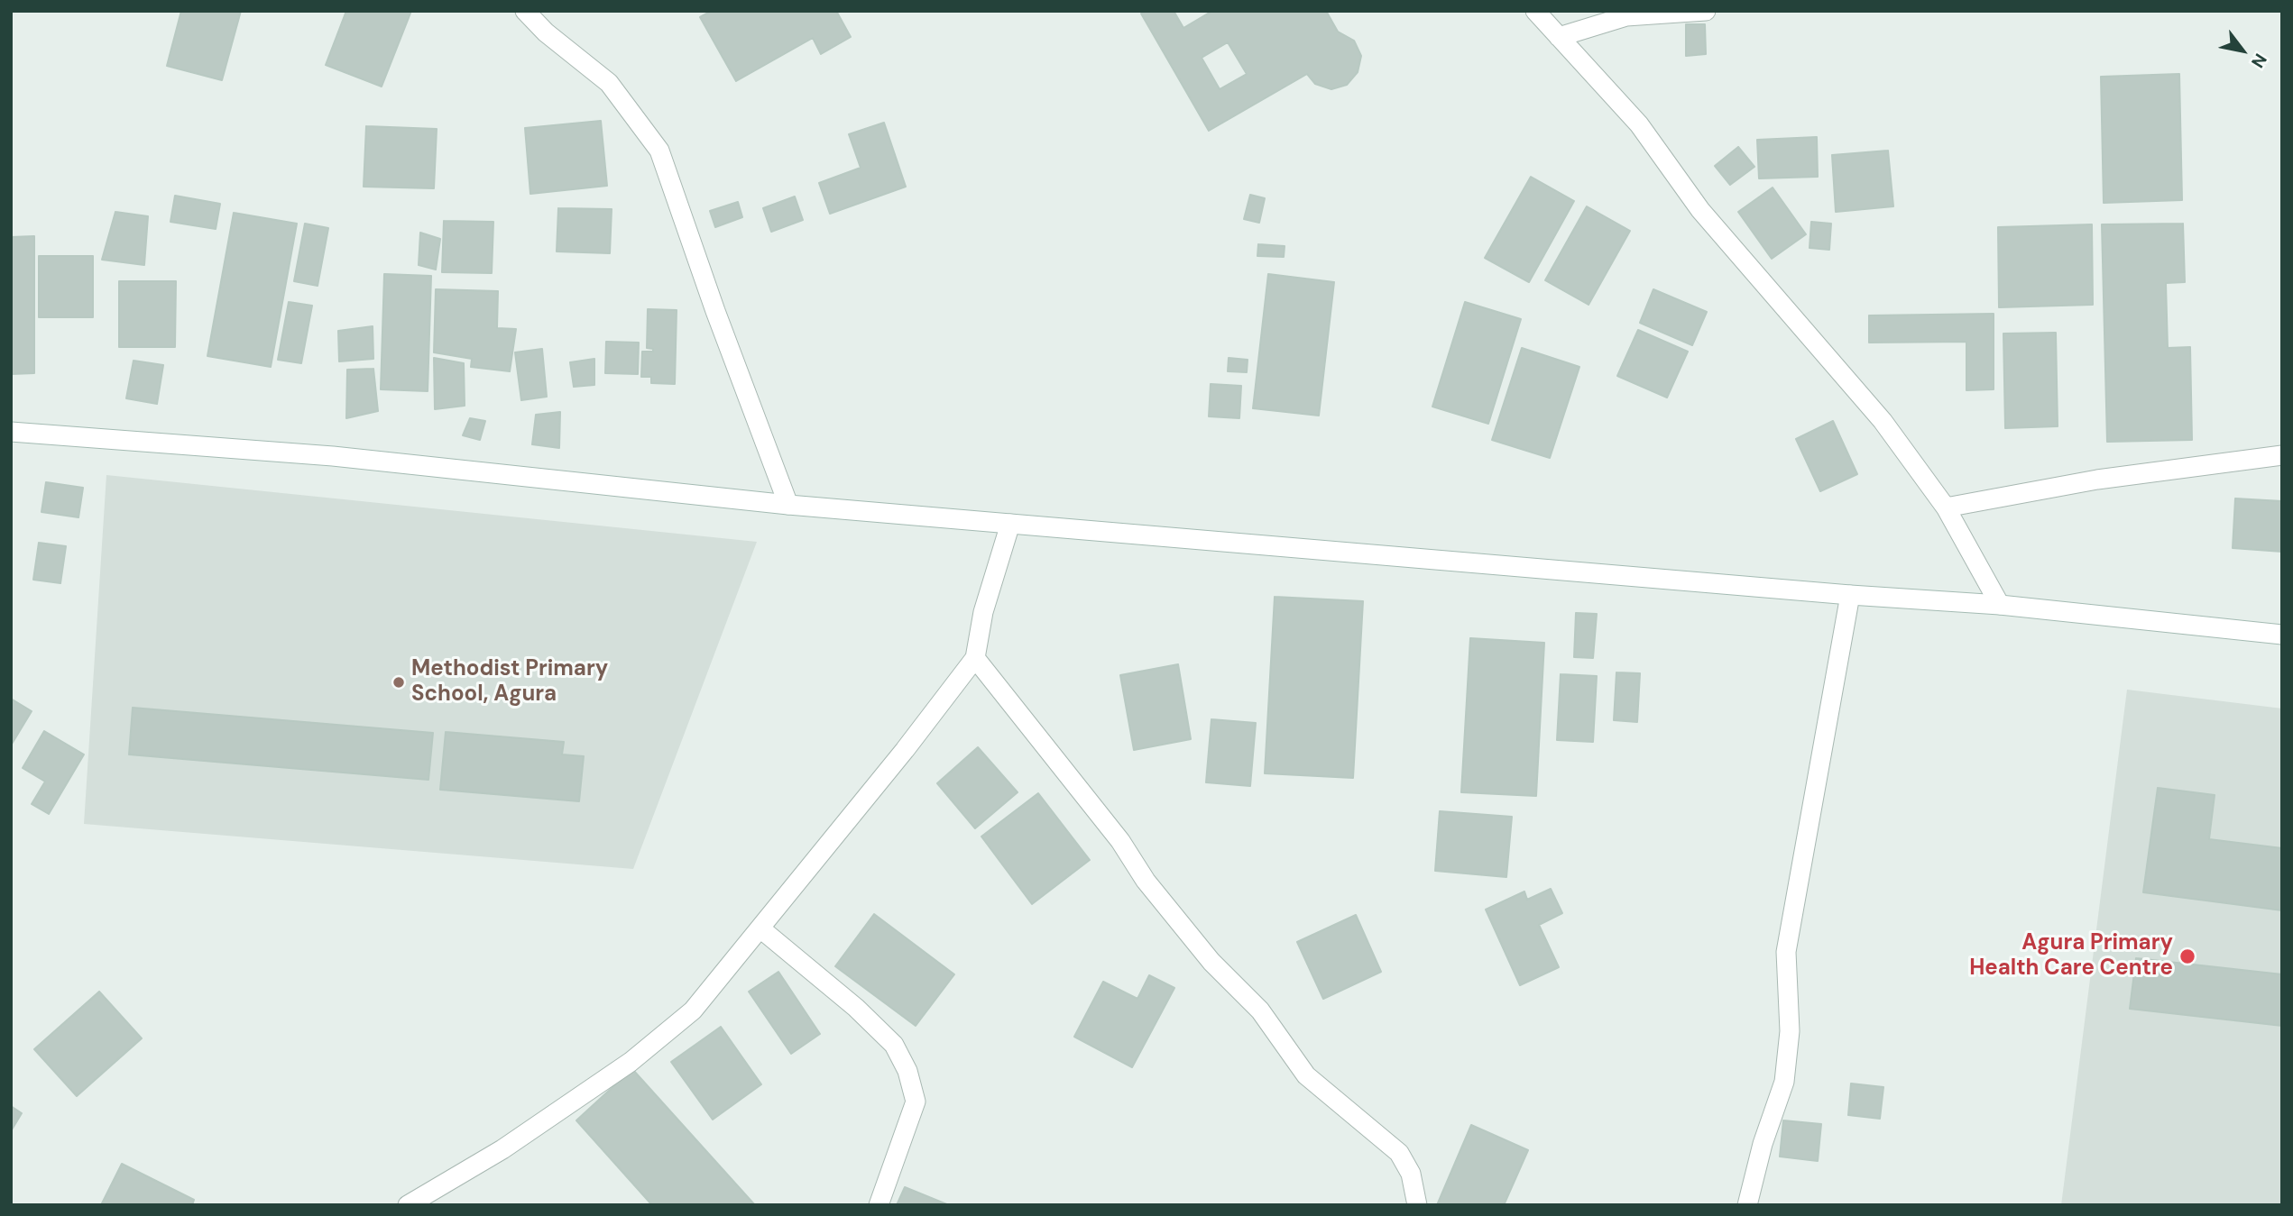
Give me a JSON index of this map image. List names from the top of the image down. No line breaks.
{"places":["Methodist Primary School, Agura","Agura Primary Health Care Centre"],"north":"bottom right"}
